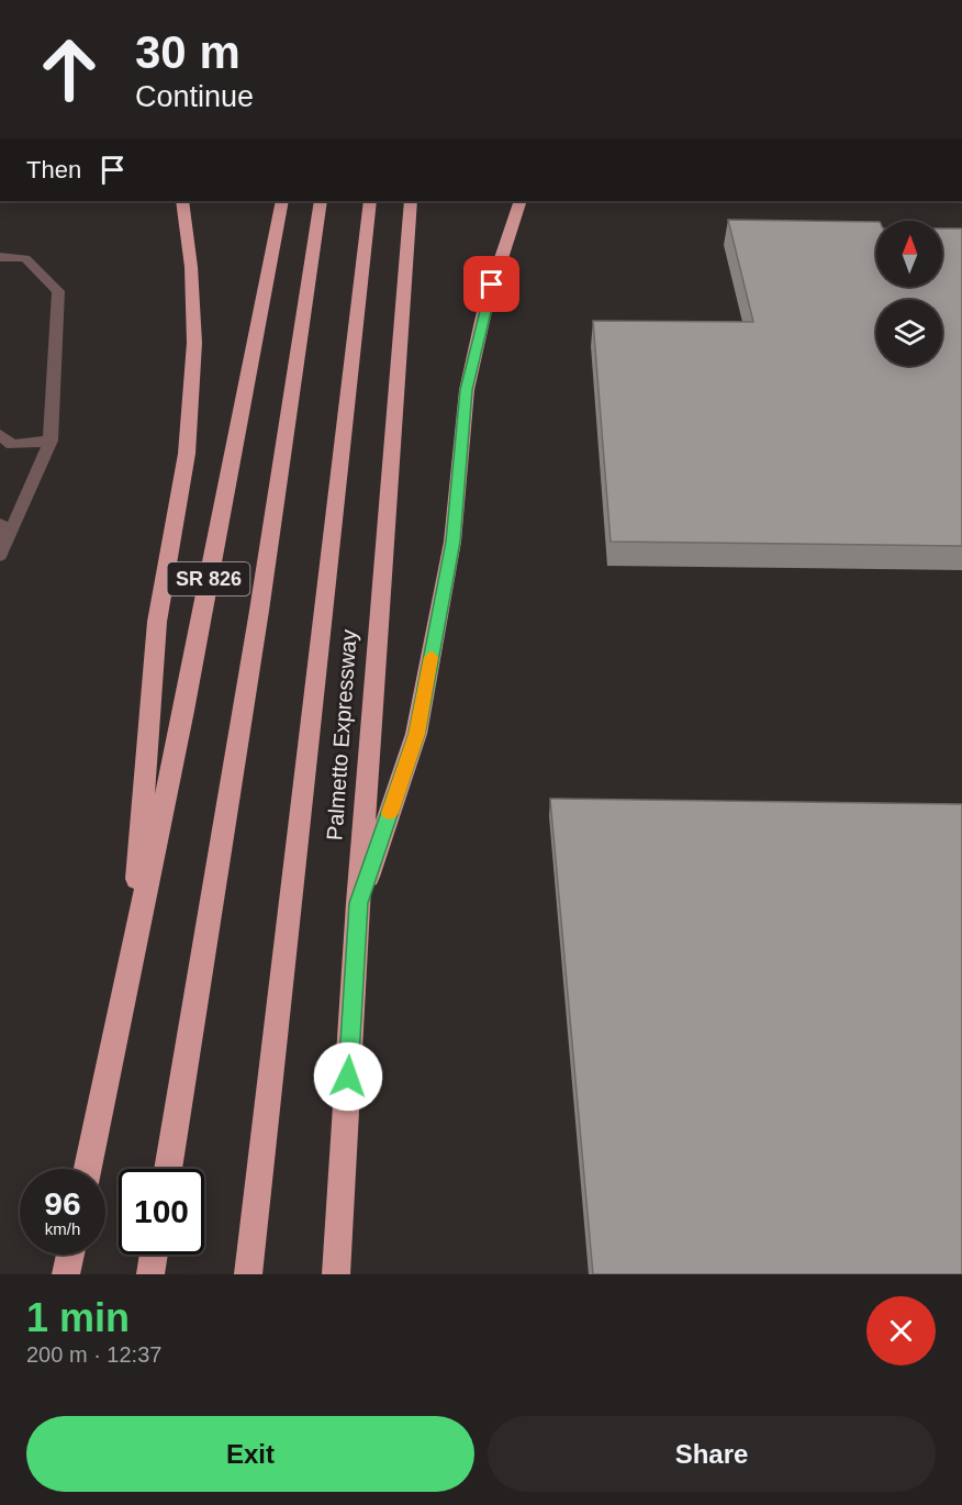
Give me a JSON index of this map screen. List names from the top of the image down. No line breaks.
{"streets":{"highway":["SR 826","Palmetto Expressway"]},"north":"top","page":{"turn":["30 m","Continue"],"then":"Then","speed":"96 km/h","limit":"100","heading":["1 min","200 m · 12:37"],"buttons":["Exit","Share"]}}
